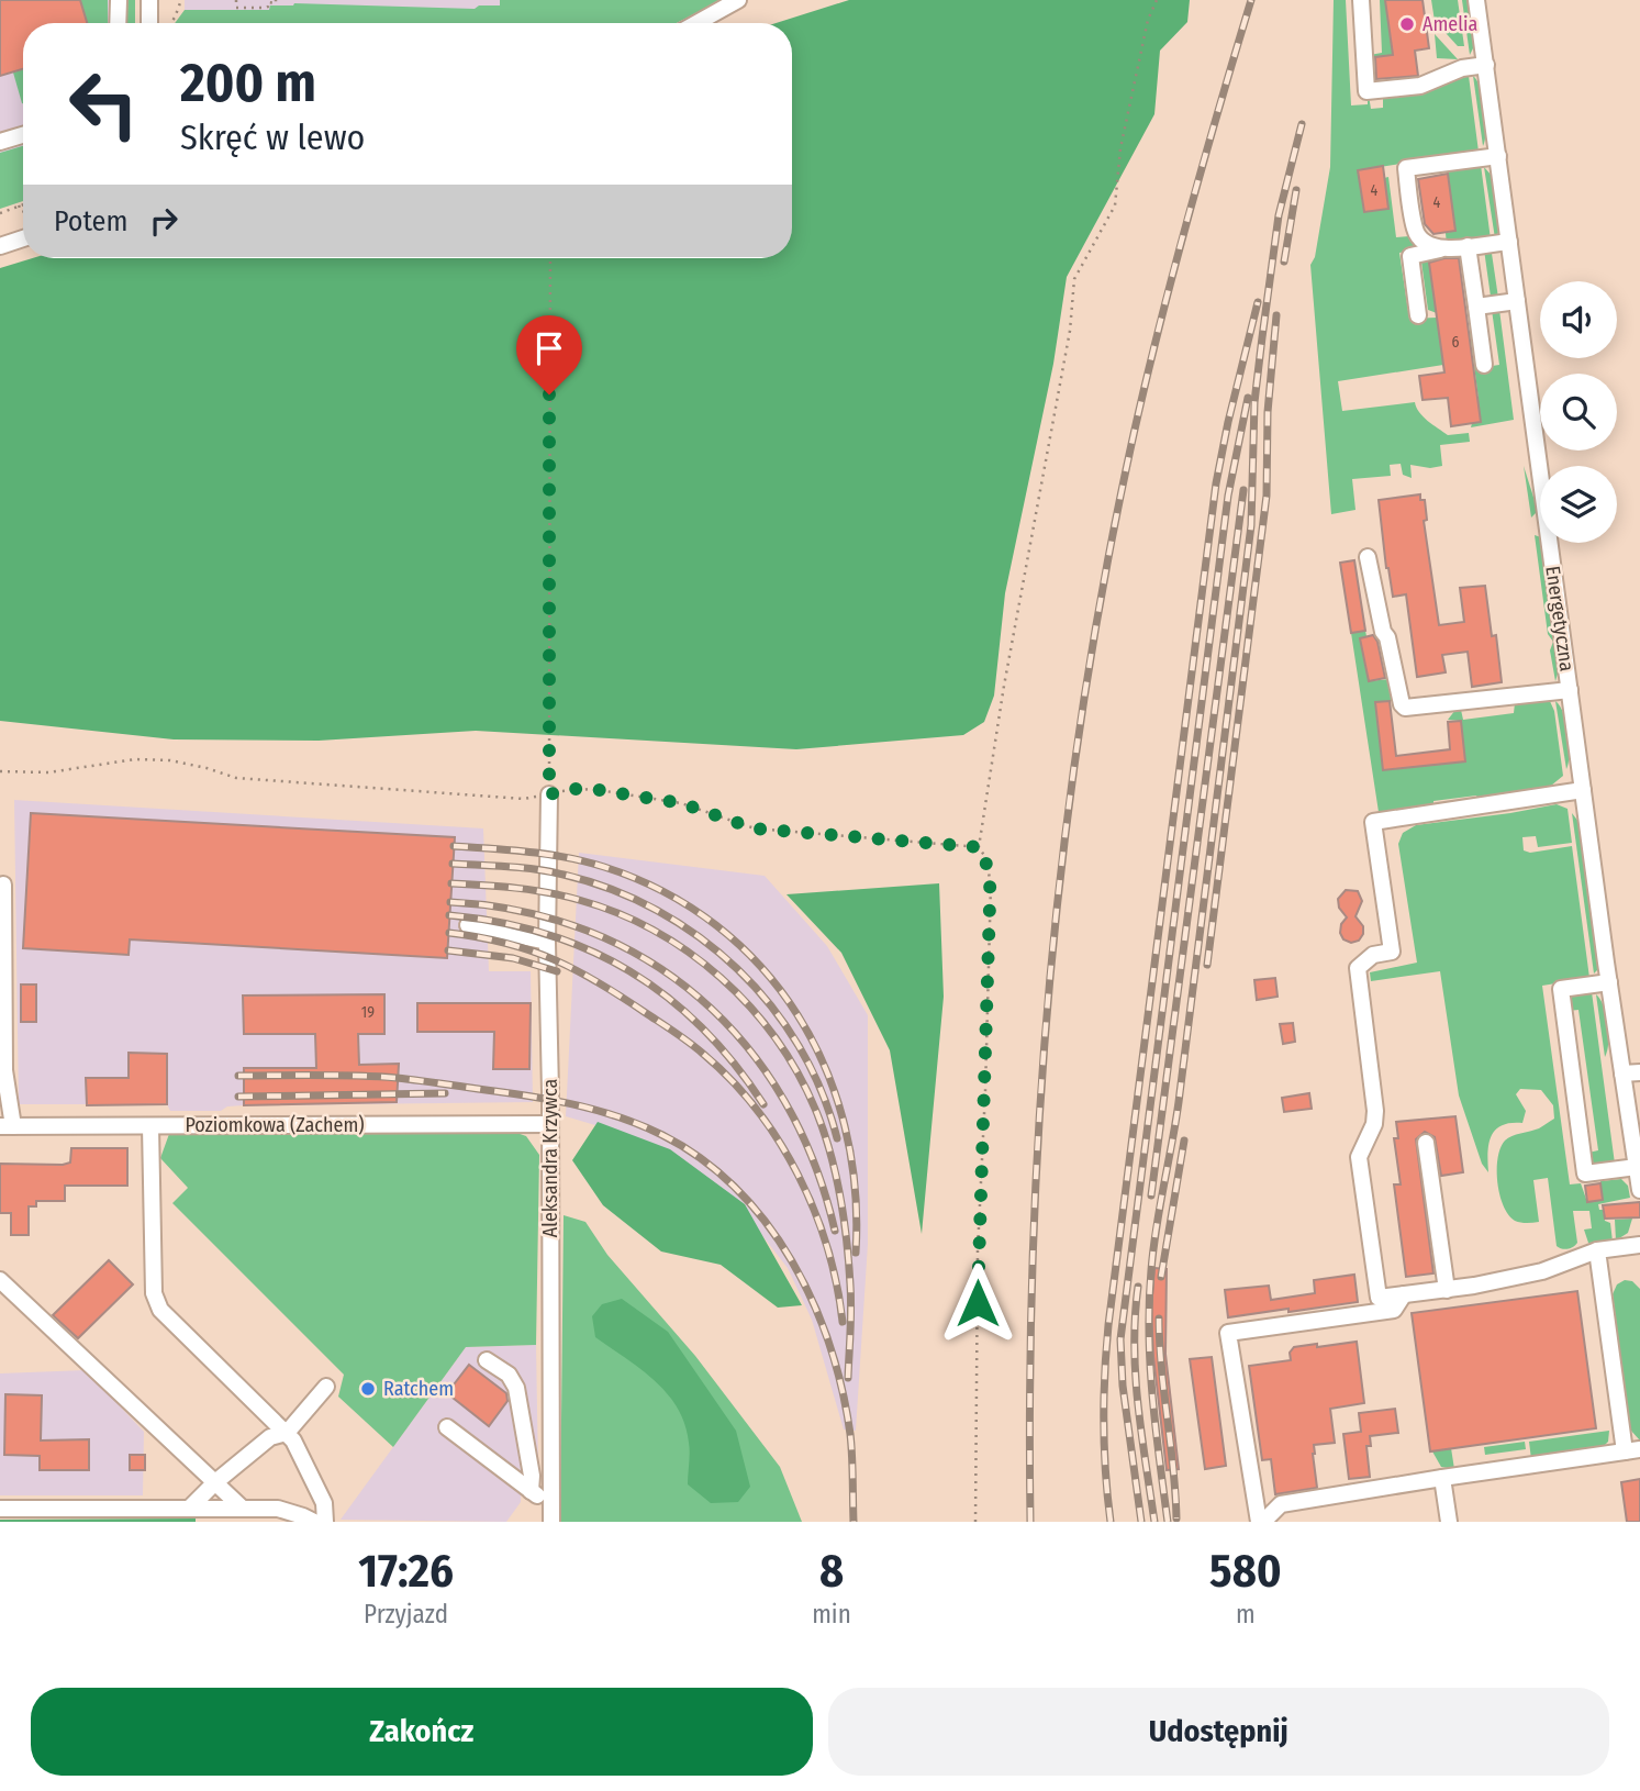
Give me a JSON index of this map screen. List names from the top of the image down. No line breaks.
{"streets":{"street":["Energetyczna","Poziomkowa (Zachem)","Aleksandra Krzywca"]},"crossings":[["Poziomkowa (Zachem)","Aleksandra Krzywca"]],"places":["Amelia","Ratchem"],"house_numbers":["4","4","6","19"],"page":{"turn":["200 m","Skręć w lewo"],"then":"Potem","eta":["17:26","Przyjazd","8","min","580","m"],"buttons":["Zakończ","Udostępnij"]}}
